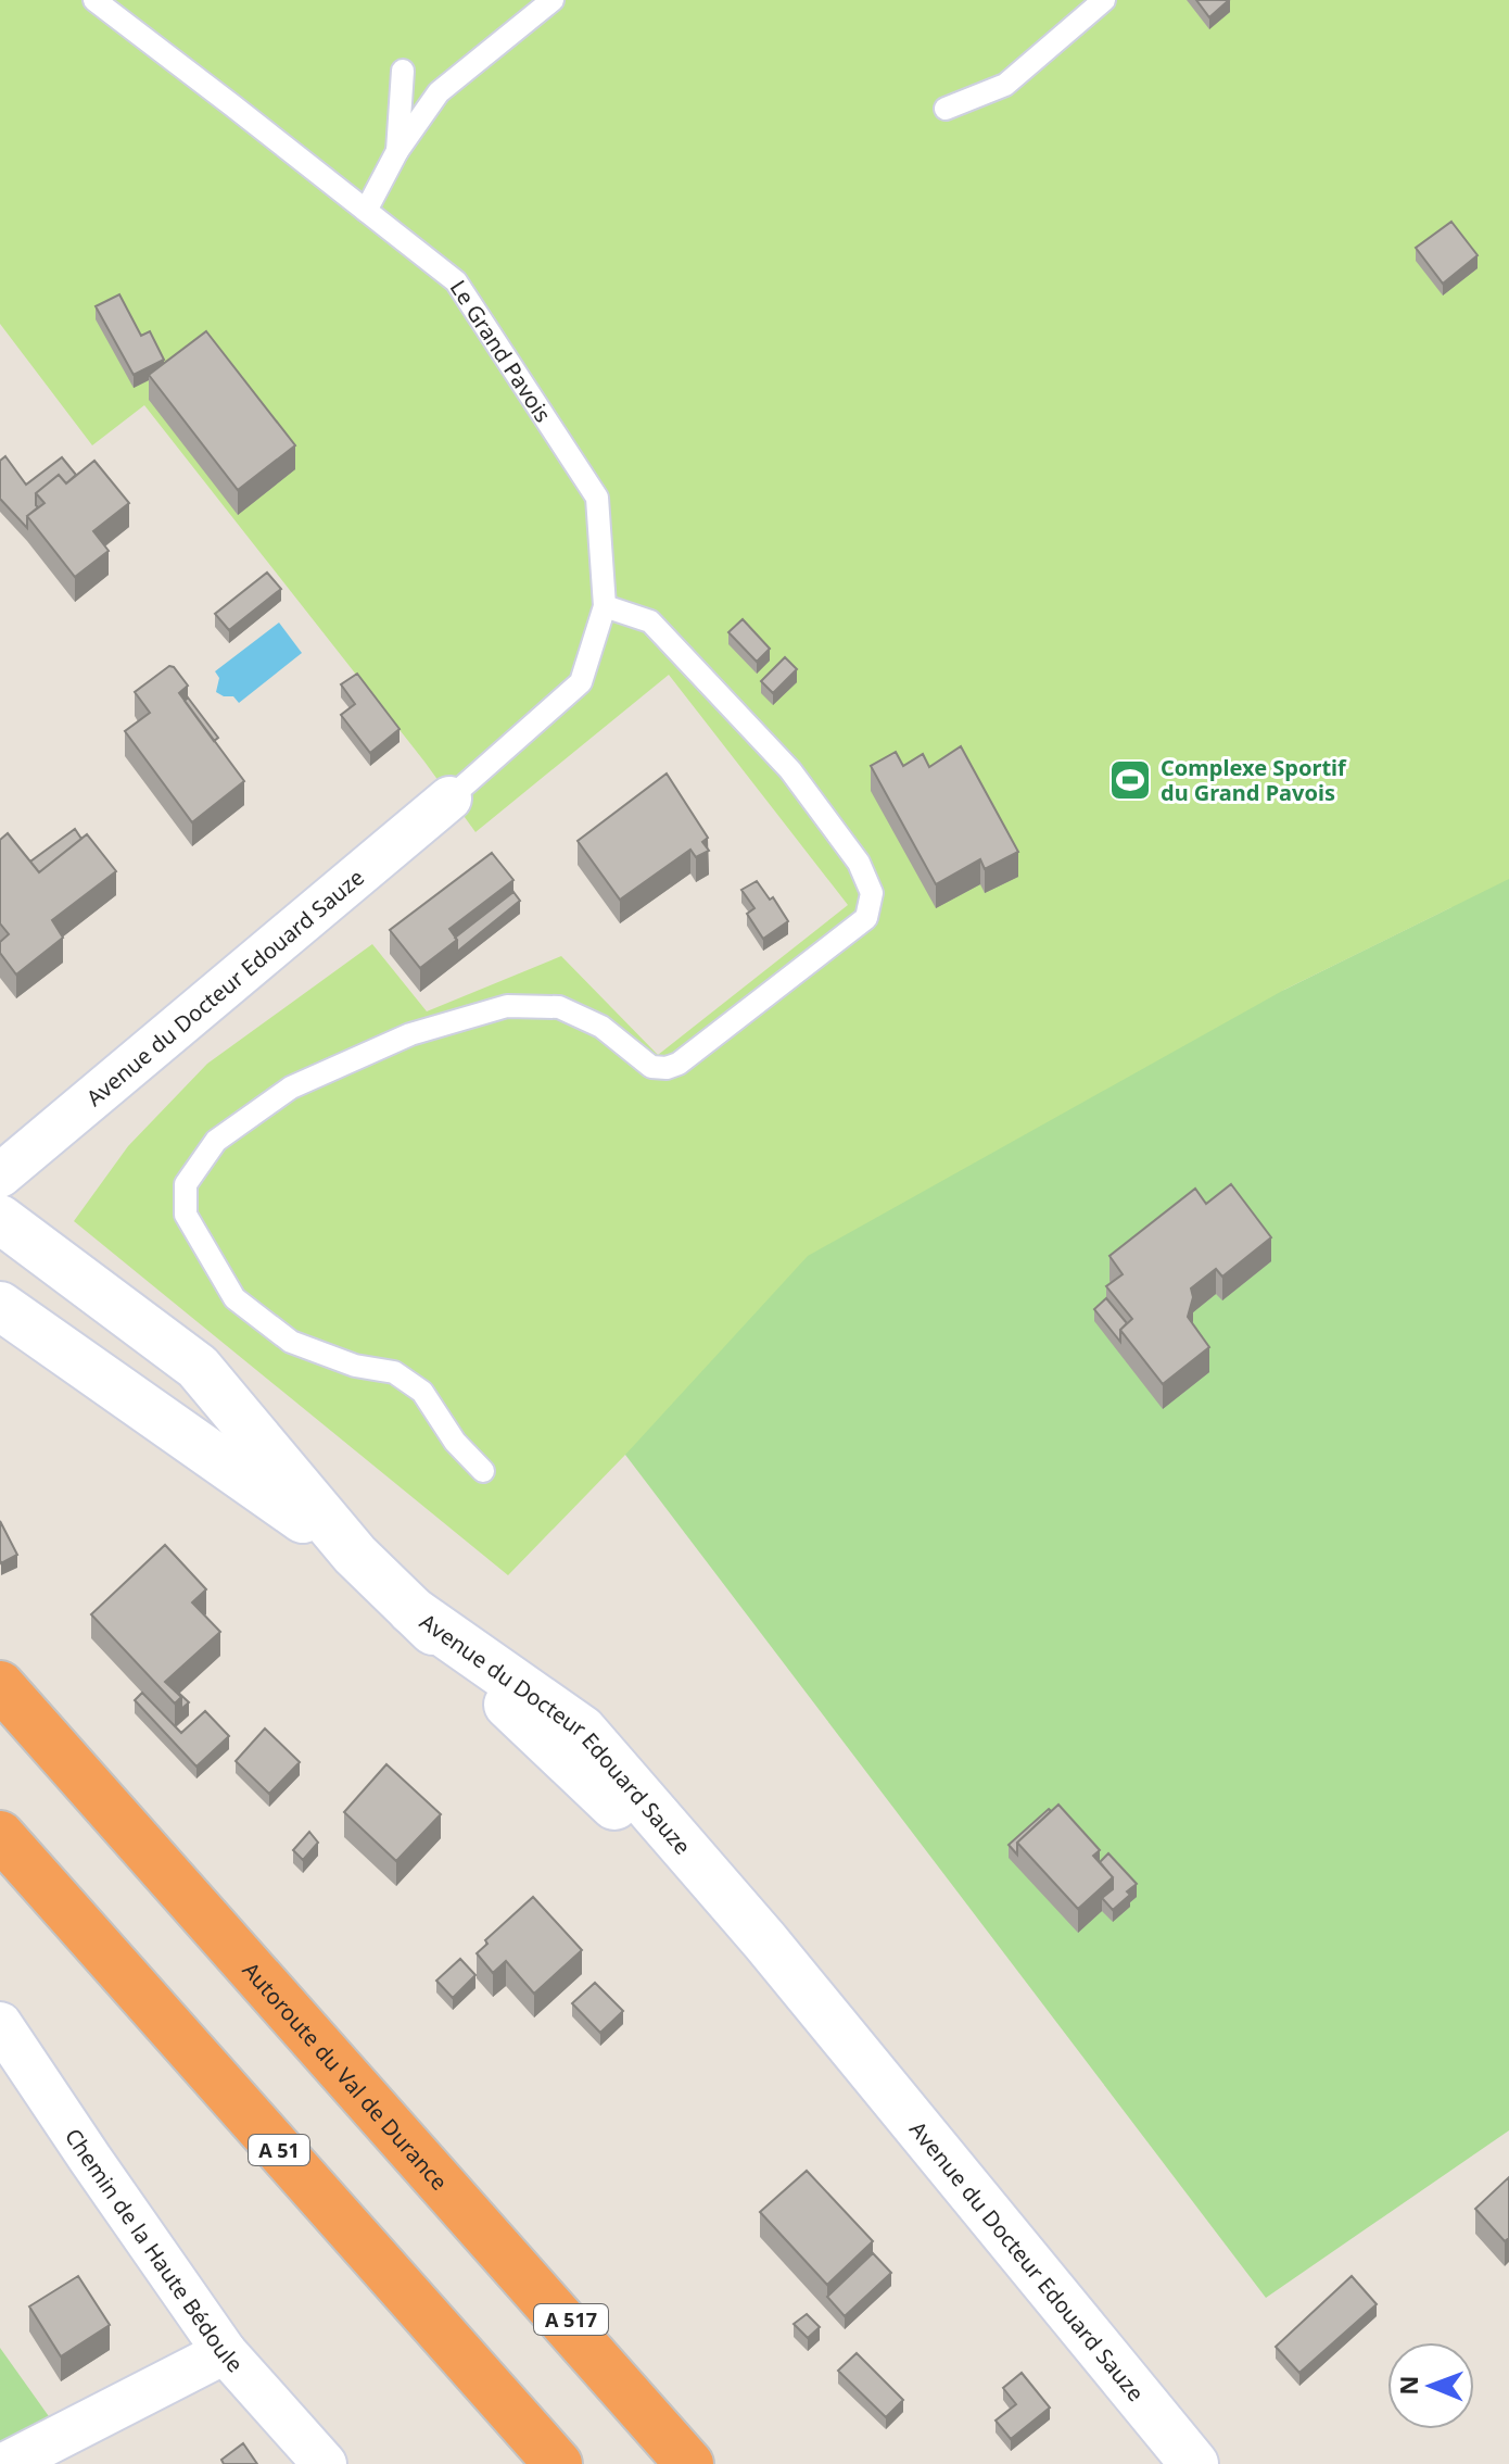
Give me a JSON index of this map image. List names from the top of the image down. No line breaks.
{"streets":{"highway":["Autoroute du Val de Durance","A 51","A 517"],"street":["Avenue du Docteur Edouard Sauze","Chemin de la Haute Bédoule"],"lane":["Le Grand Pavois"]},"crossings":[["Le Grand Pavois","Avenue du Docteur Edouard Sauze"],["Autoroute du Val de Durance","A 517"]],"places":{"sports":["Complexe Sportif du Grand Pavois"]},"north":"left"}
